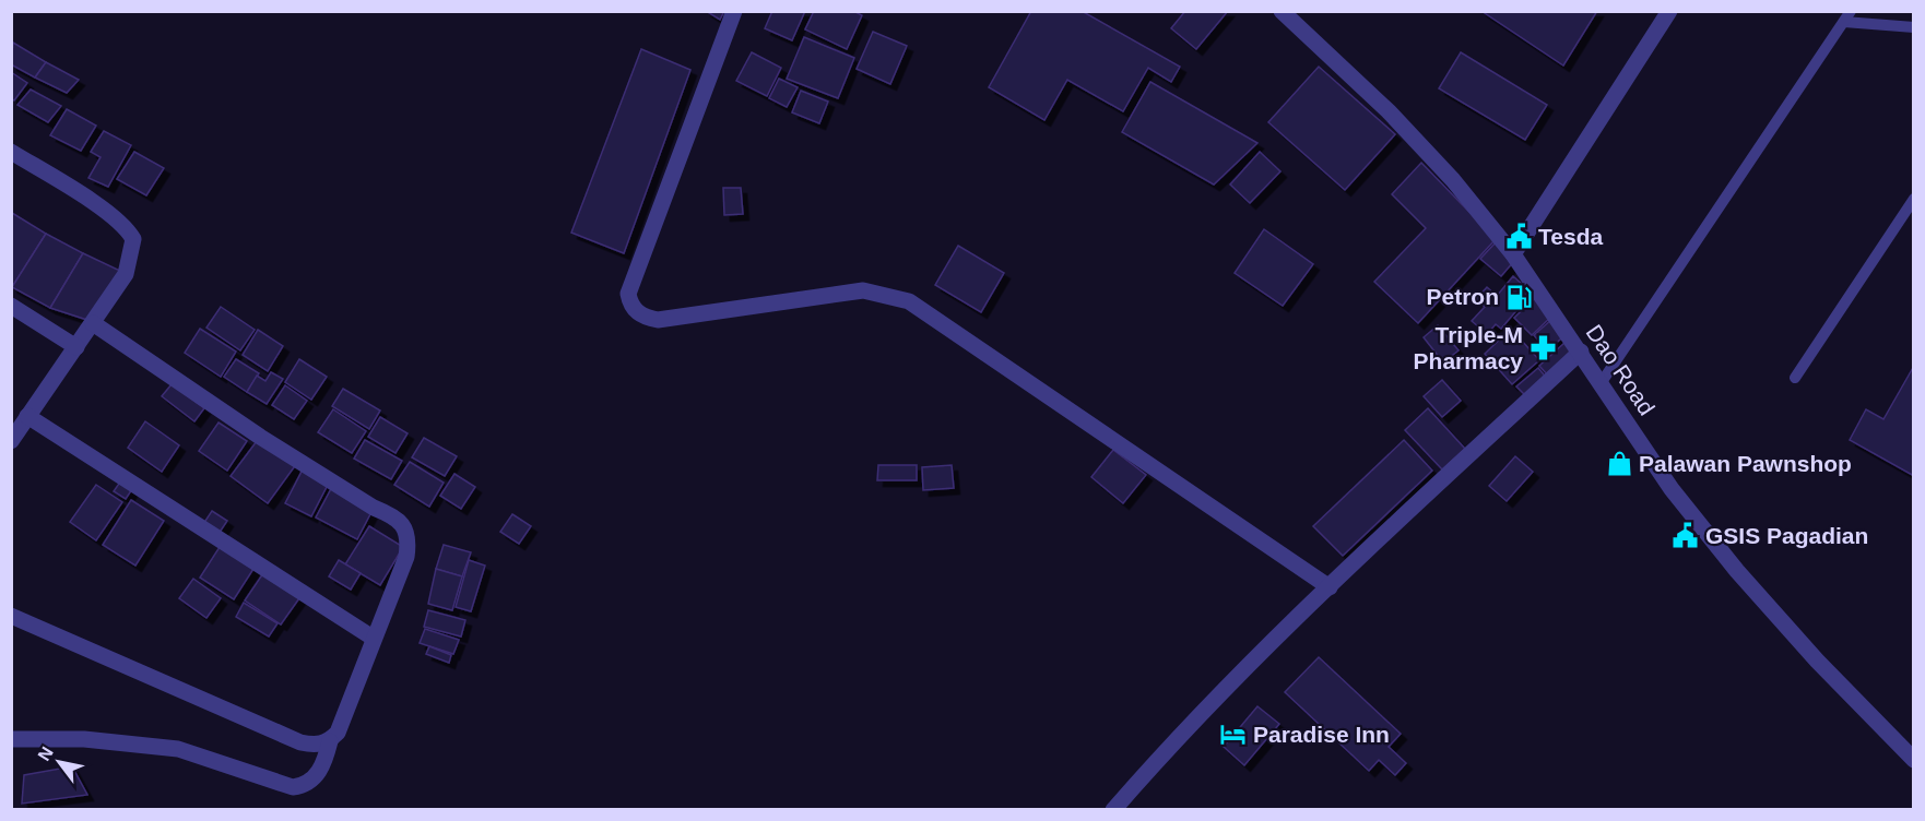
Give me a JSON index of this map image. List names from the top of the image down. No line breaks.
{"streets":{"street":["Dao Road"]},"places":{"public building":["Tesda","GSIS Pagadian"],"fuel station":["Petron"],"pharmacy":["Triple-M Pharmacy"],"shop":["Palawan Pawnshop"],"hotel":["Paradise Inn"]},"north":"top left"}
